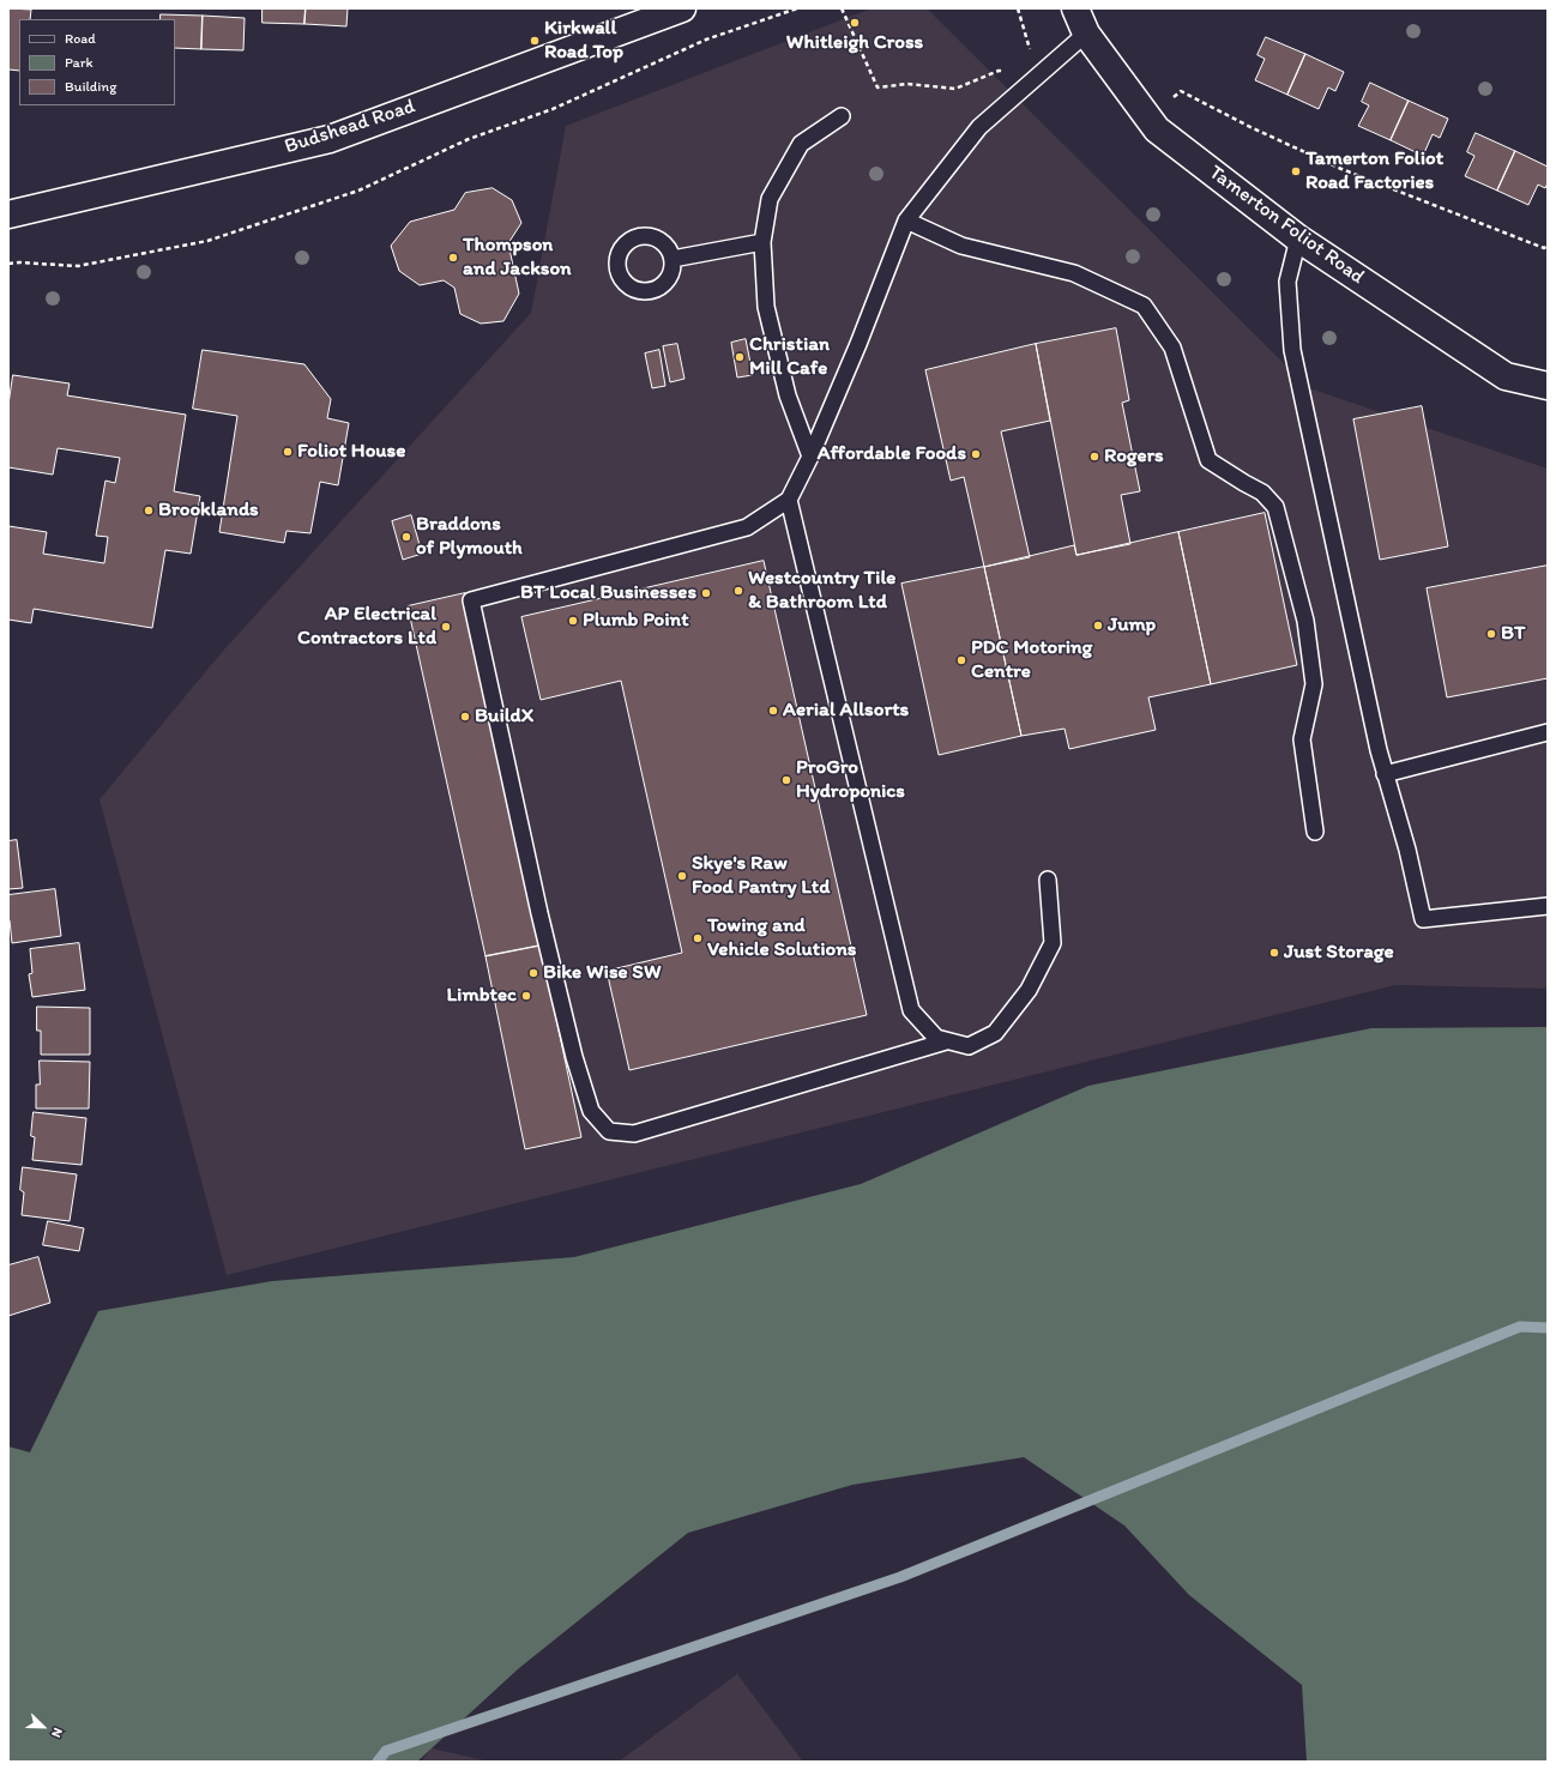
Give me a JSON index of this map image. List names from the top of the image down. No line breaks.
{"streets":{"main road":["Budshead Road","Tamerton Foliot Road"]},"places":["Whitleigh Cross","Kirkwall Road Top","Tamerton Foliot Road Factories","Thompson and Jackson","Christian Mill Cafe","Foliot House","Affordable Foods","Rogers","Brooklands","Braddons of Plymouth","Westcountry Tile & Bathroom Ltd","BT Local Businesses","Plumb Point","Jump","AP Electrical Contractors Ltd","BT","PDC Motoring Centre","Aerial Allsorts","BuildX","ProGro Hydroponics","Skye's Raw Food Pantry Ltd","Towing and Vehicle Solutions","Just Storage","Bike Wise SW","Limbtec"],"legend":["Road","Park","Building"],"north":"bottom right"}
